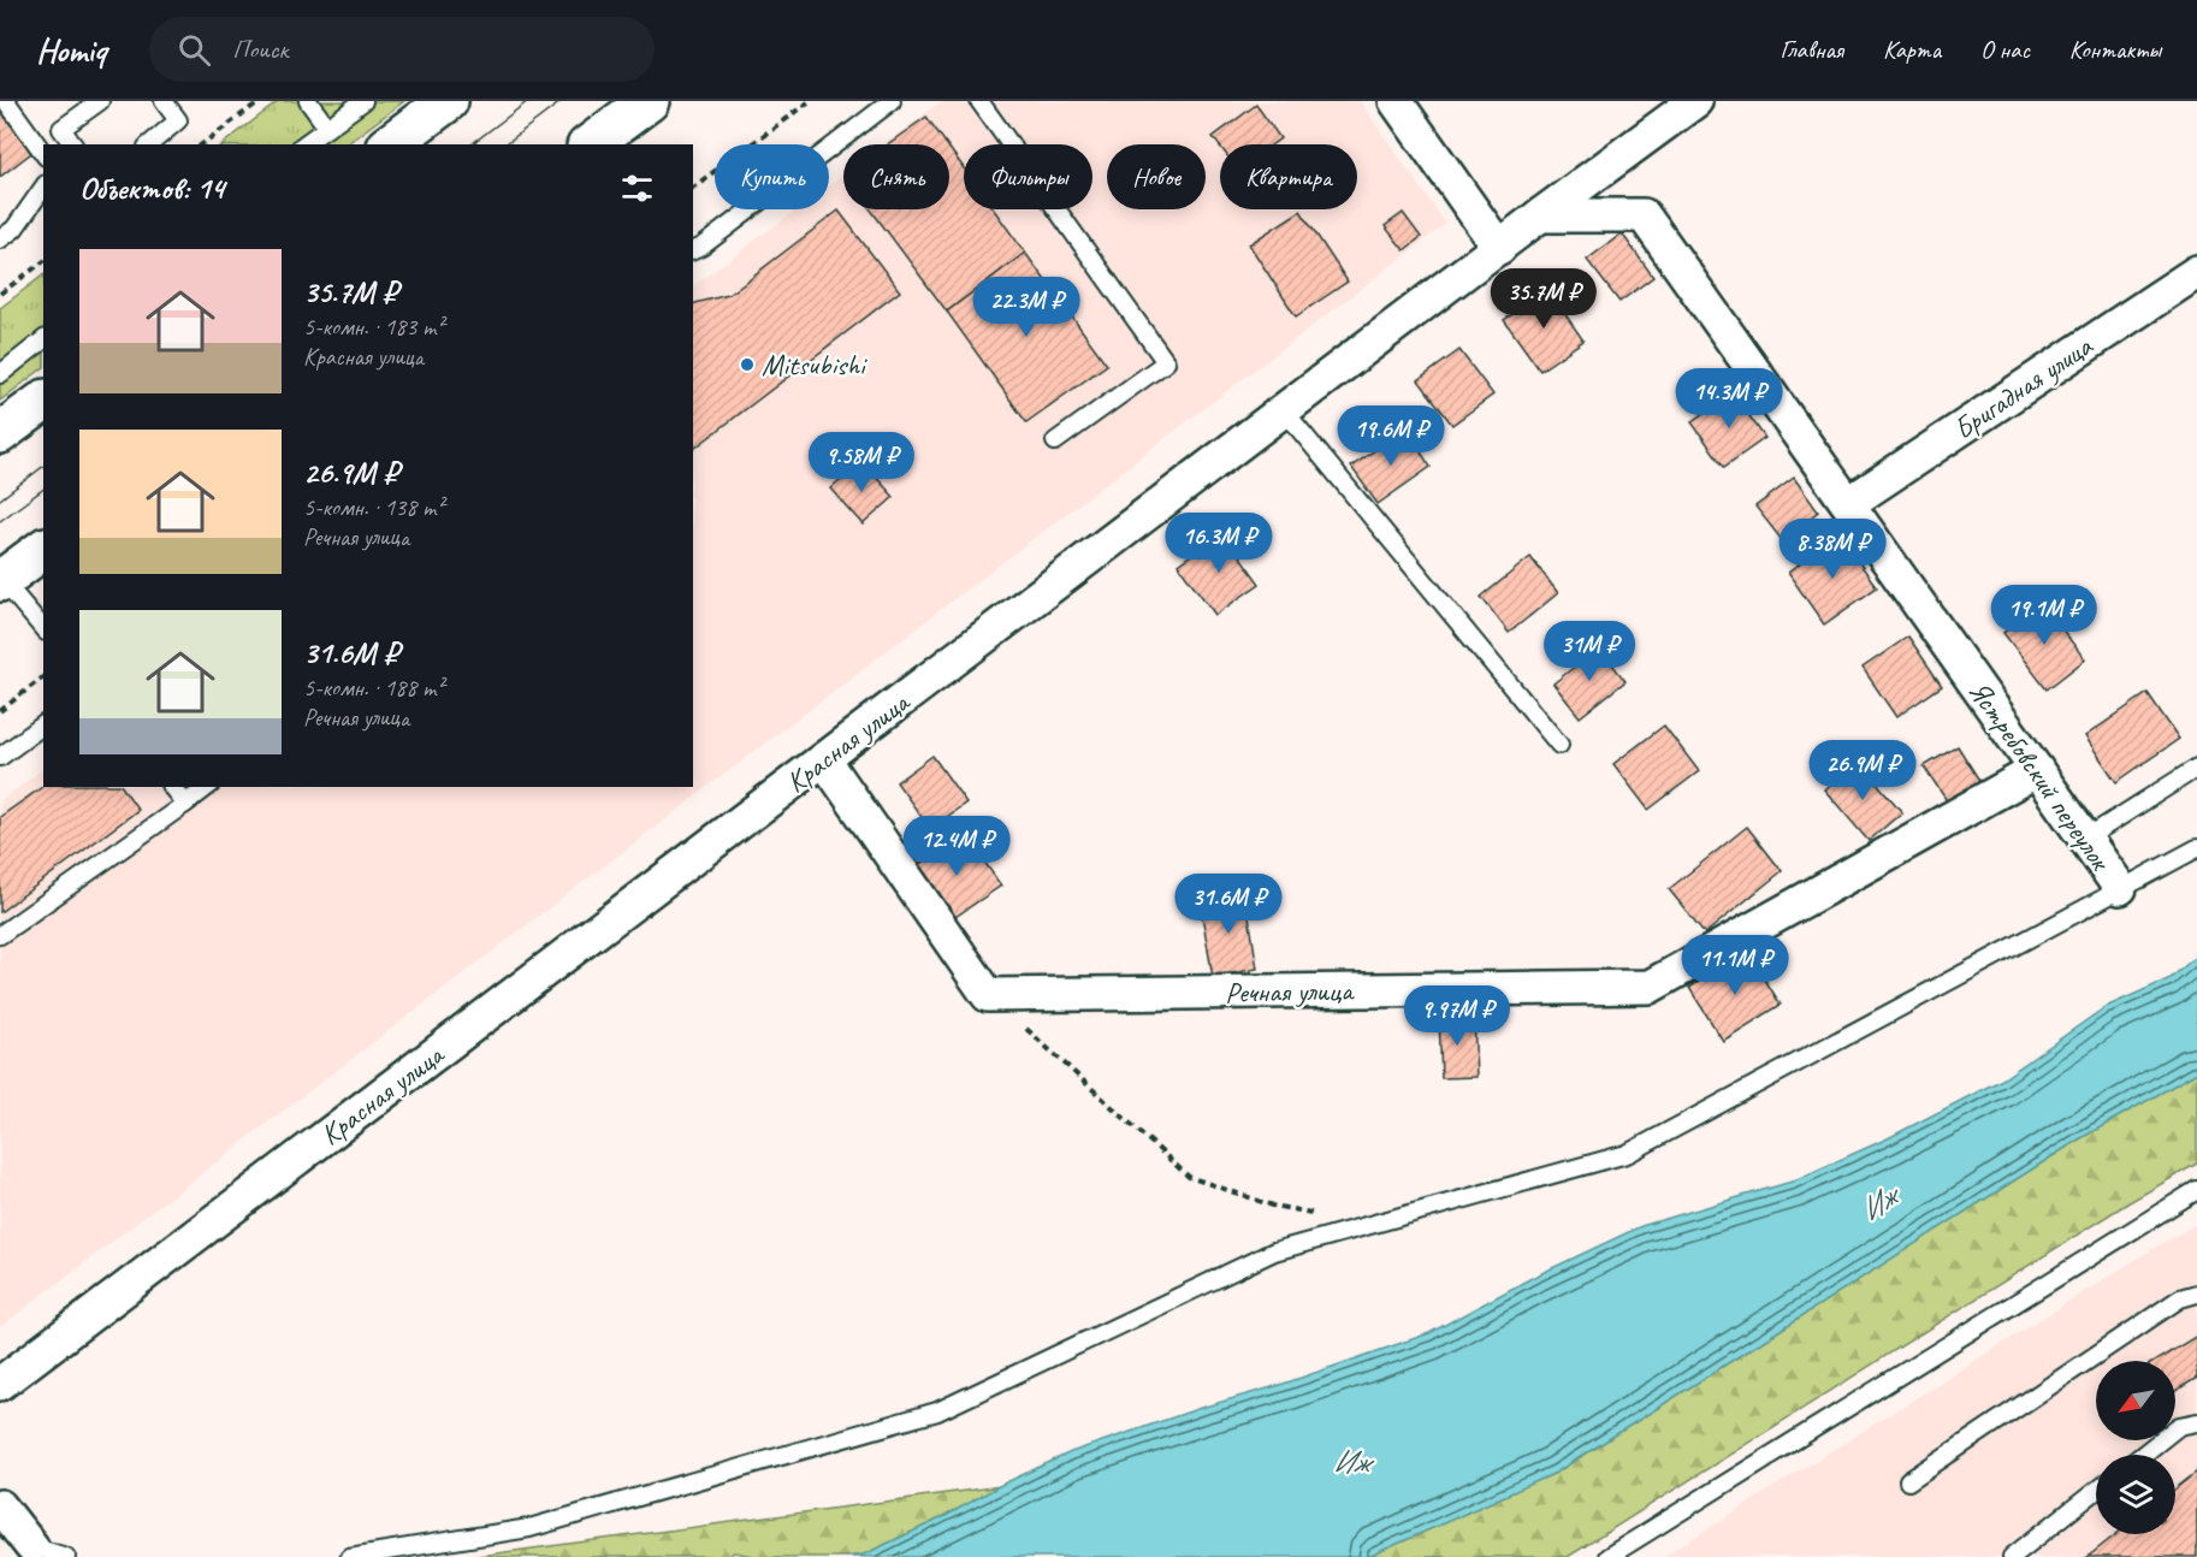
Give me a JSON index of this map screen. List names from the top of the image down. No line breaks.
{"streets":{"street":["Бригадная улица","Красная улица","Ястребовский переулок","Речная улица"]},"crossings":[["Бригадная улица","Ястребовский переулок"],["Красная улица","Ястребовский переулок"],["Ястребовский переулок","Речная улица"]],"water":["Иж"],"places":["Mitsubishi"],"north":"bottom left","page":{"header":"Homiq","search":"Поиск","nav":["Главная","Карта","О нас","Контакты"],"chip":["Купить","Снять","Фильтры","Новое","Квартира"],"heading":"Объектов: 14","list":[{"name":"35.7M ₽","note":"5-комн. · 183 m² · Красная улица"},{"name":"26.9M ₽","note":"5-комн. · 138 m² · Речная улица"},{"name":"31.6M ₽","note":"5-комн. · 188 m² · Речная улица"}],"price":["35.7M ₽","22.3M ₽","14.3M ₽","19.6M ₽","9.58M ₽","16.3M ₽","8.38M ₽","19.1M ₽","31M ₽","26.9M ₽","12.4M ₽","31.6M ₽","11.1M ₽","9.97M ₽"]}}
